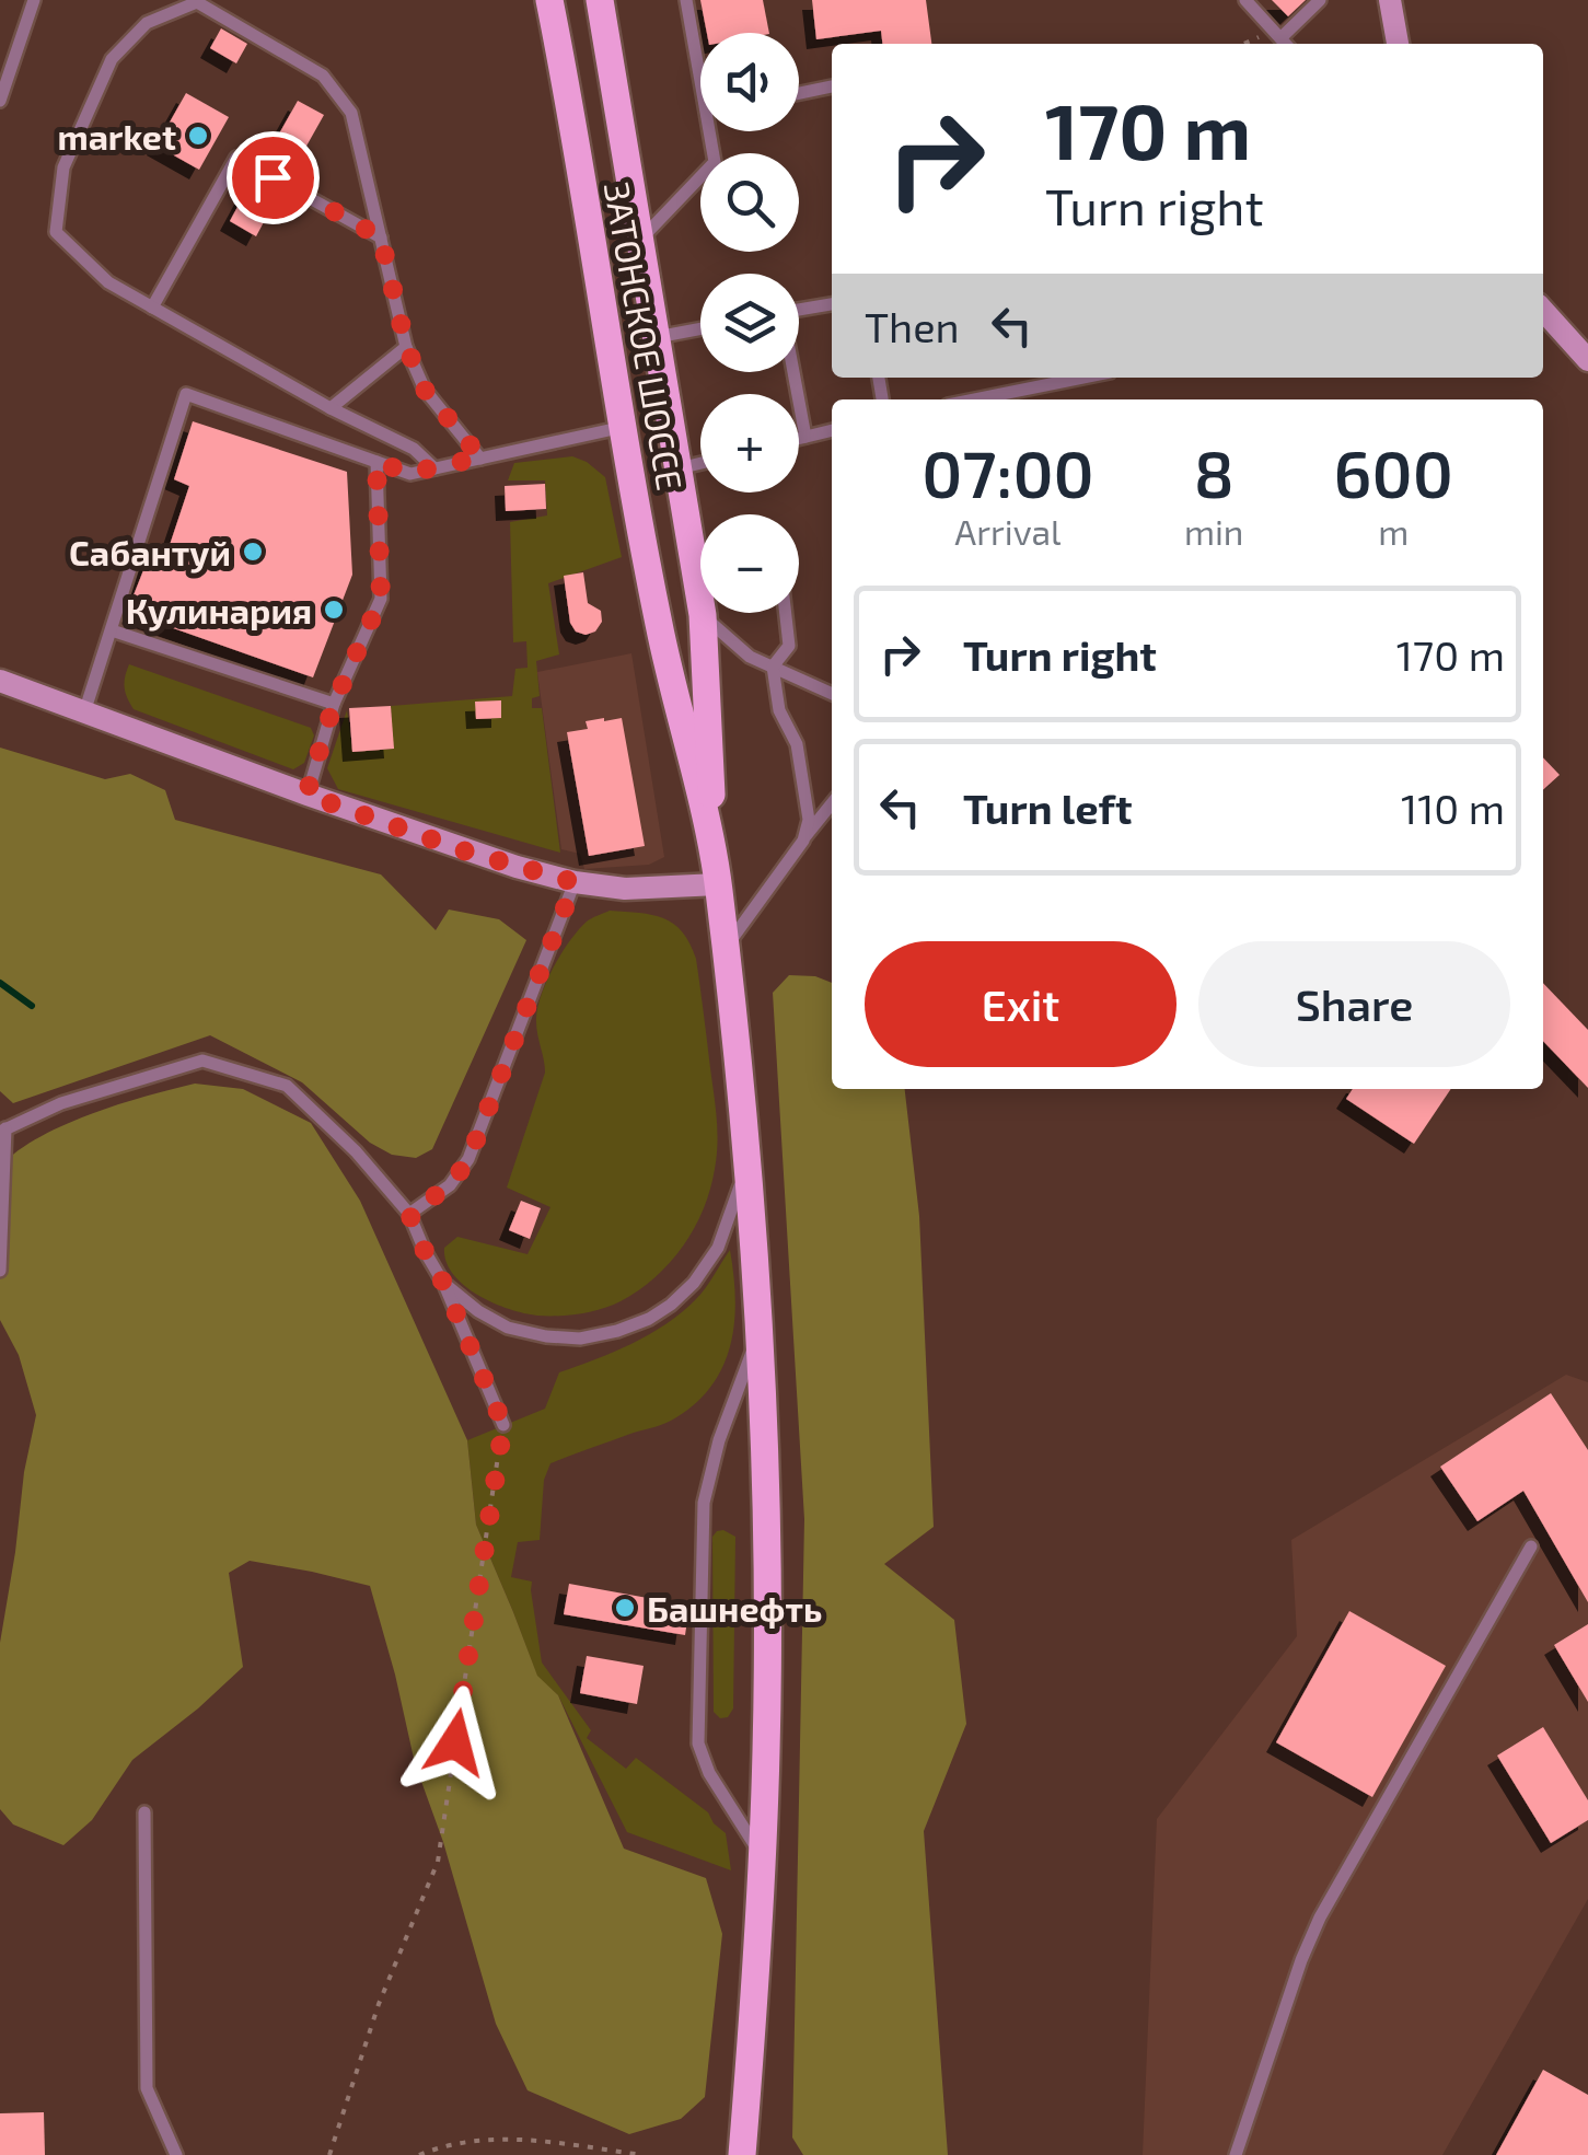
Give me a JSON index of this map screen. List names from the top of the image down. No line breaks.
{"streets":{"main road":["ЗАТОНСКОЕ ШОССЕ"]},"places":["market","Сабантуй","Кулинария","Башнефть"],"page":{"map_buttons":["+","−"],"turn":["170 m","Turn right"],"then":"Then","eta":["07:00","Arrival","8","min","600","m"],"list":[{"name":"Turn right","value":"170 m"},{"name":"Turn left","value":"110 m"}],"buttons":["Exit","Share"]}}
